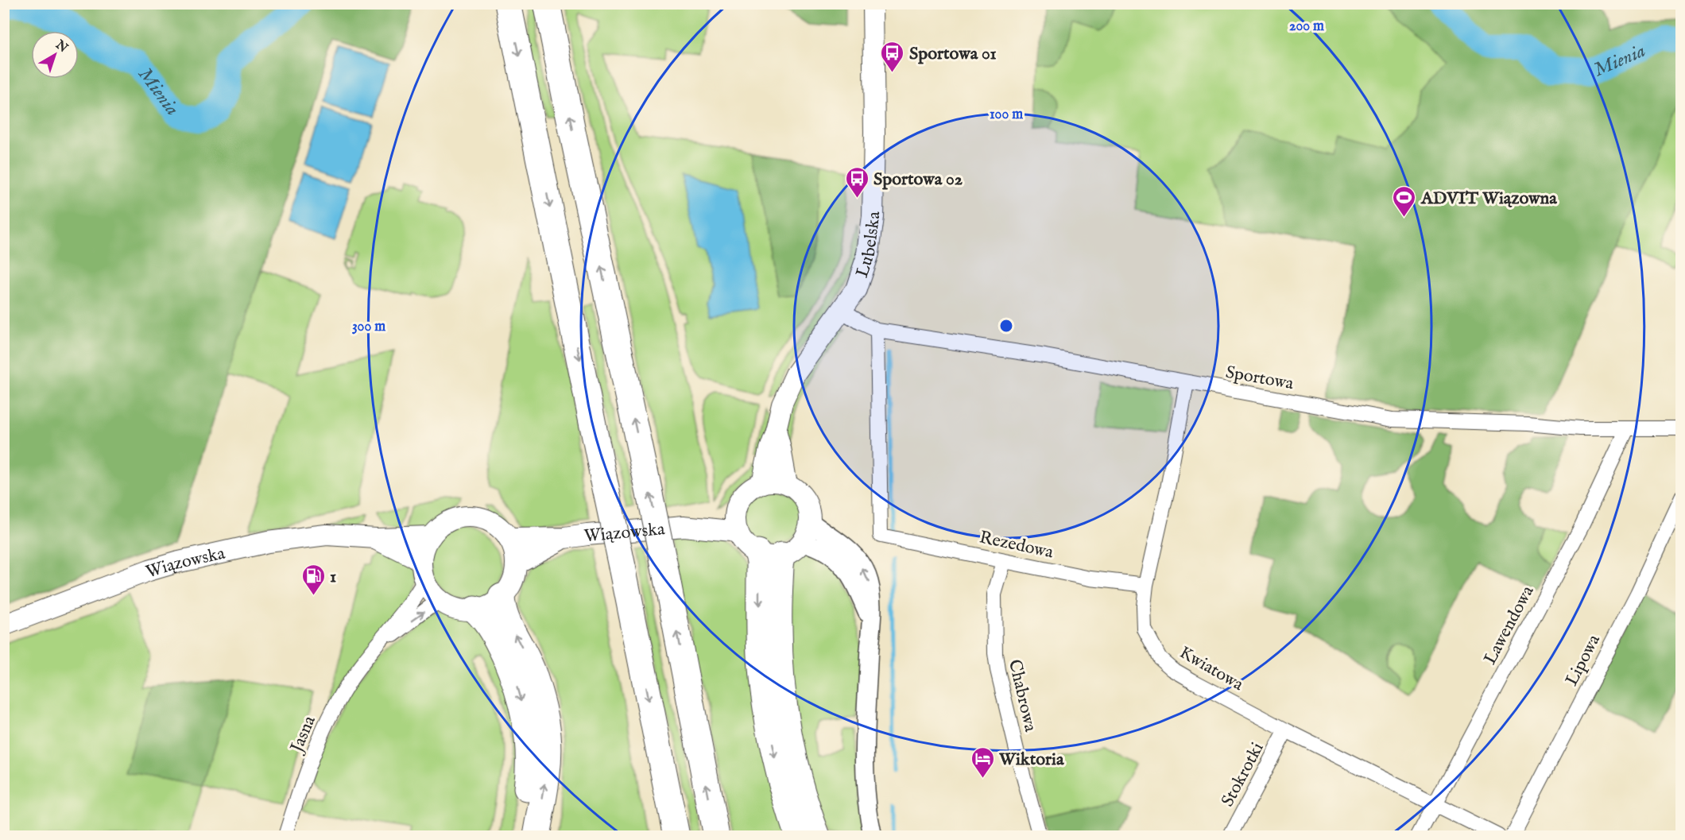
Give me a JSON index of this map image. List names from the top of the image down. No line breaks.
{"streets":{"main road":["Lubelska","Wiązowska"],"street":["Sportowa","Rezedowa","Lawendowa","Lipowa","Kwiatowa","Chabrowa","Jasna","Stokrotki"]},"crossings":[["Lubelska","Sportowa"],["Lubelska","Wiązowska"],["Sportowa","Rezedowa"],["Sportowa","Lawendowa"],["Sportowa","Kwiatowa"],["Wiązowska","Jasna"],["Rezedowa","Kwiatowa"],["Rezedowa","Chabrowa"],["Lawendowa","Kwiatowa"],["Kwiatowa","Stokrotki"]],"water":["Mienia"],"places":{"bus stop":["Sportowa 01","Sportowa 02"],"sports":["ADVIT Wiązowna"],"fuel station":["1"],"hotel":["Wiktoria"]},"north":"top right","rings":["200 m","100 m","300 m"]}
